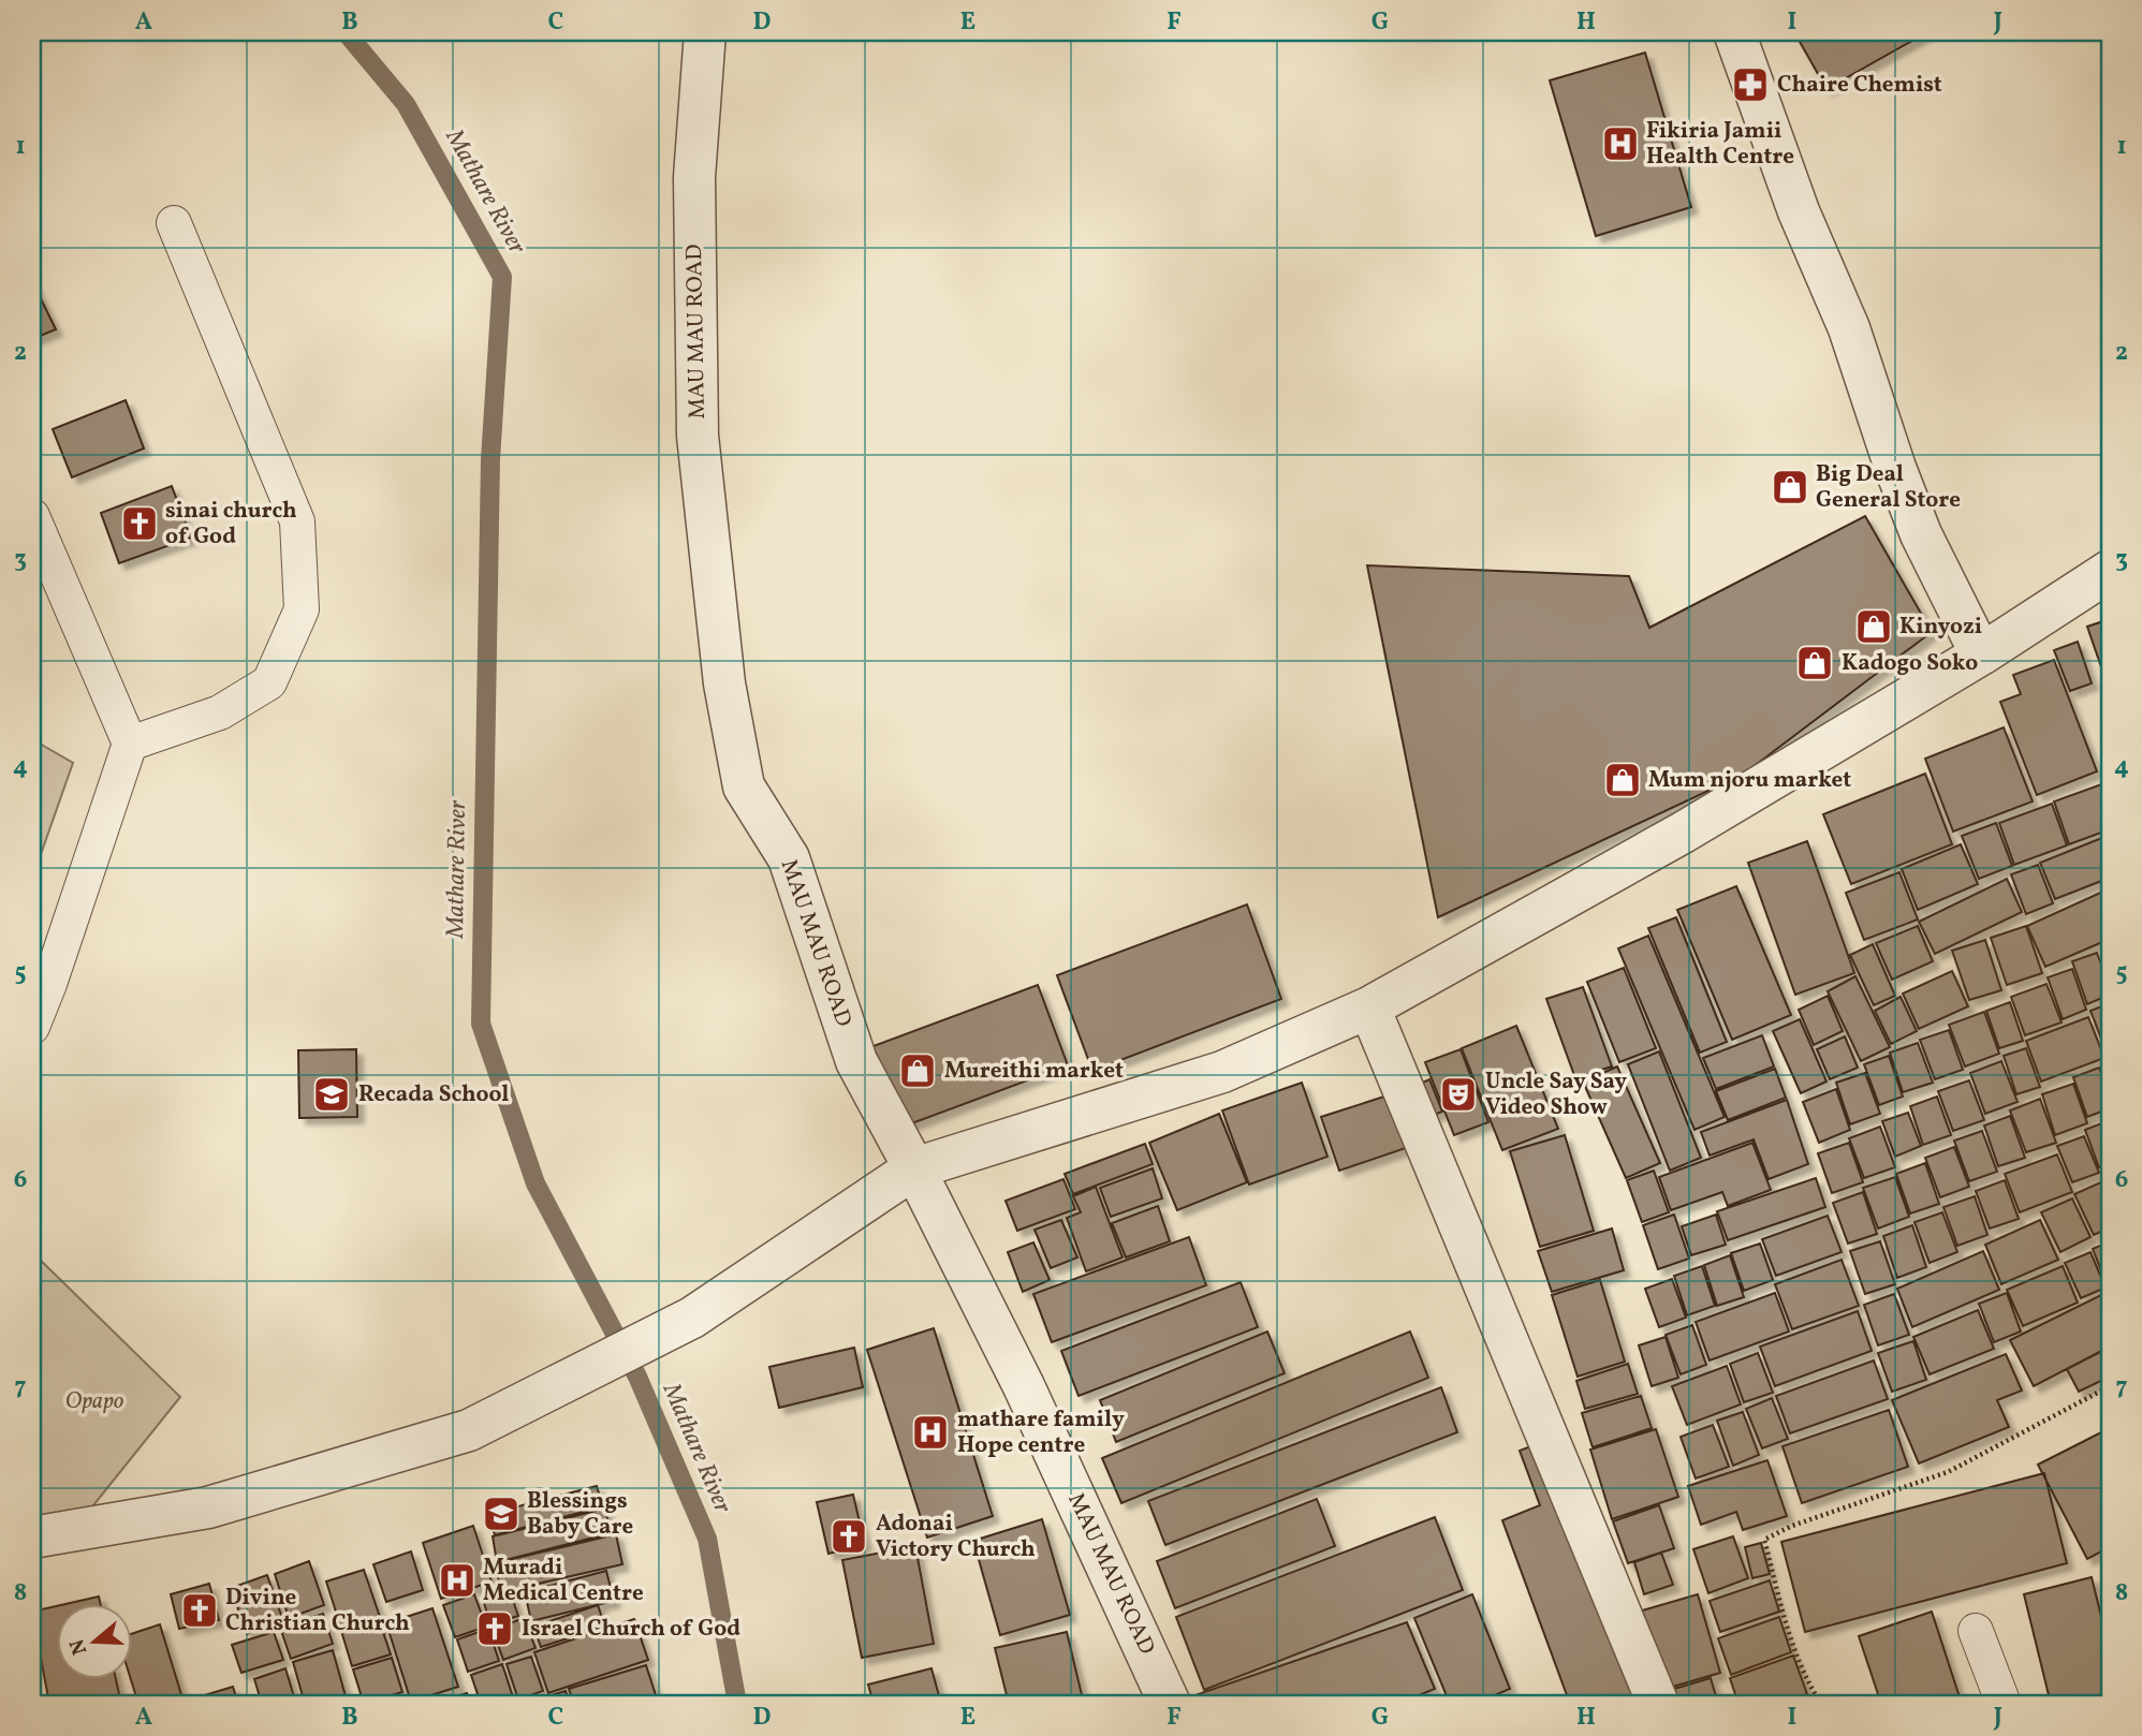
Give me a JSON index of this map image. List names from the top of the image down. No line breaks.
{"streets":{"street":["MAU MAU ROAD"]},"water":["Mathare River"],"parks":["Opapo"],"places":{"pharmacy":["Chaire Chemist"],"hospital":["Fikiria Jamii Health Centre","mathare family Hope centre","Muradi Medical Centre"],"shop":["Big Deal General Store","Kinyozi","Kadogo Soko","Mum njoru market","Mureithi market"],"church":["sinai church of God","Adonai Victory Church","Divine Christian Church","Israel Church of God"],"school or university":["Recada School","Blessings Baby Care"],"theatre":["Uncle Say Say Video Show"]},"north":"left","grid":{"columns":["A","B","C","D","E","F","G","H","I","J"],"rows":["1","2","3","4","5","6","7","8"]}}
